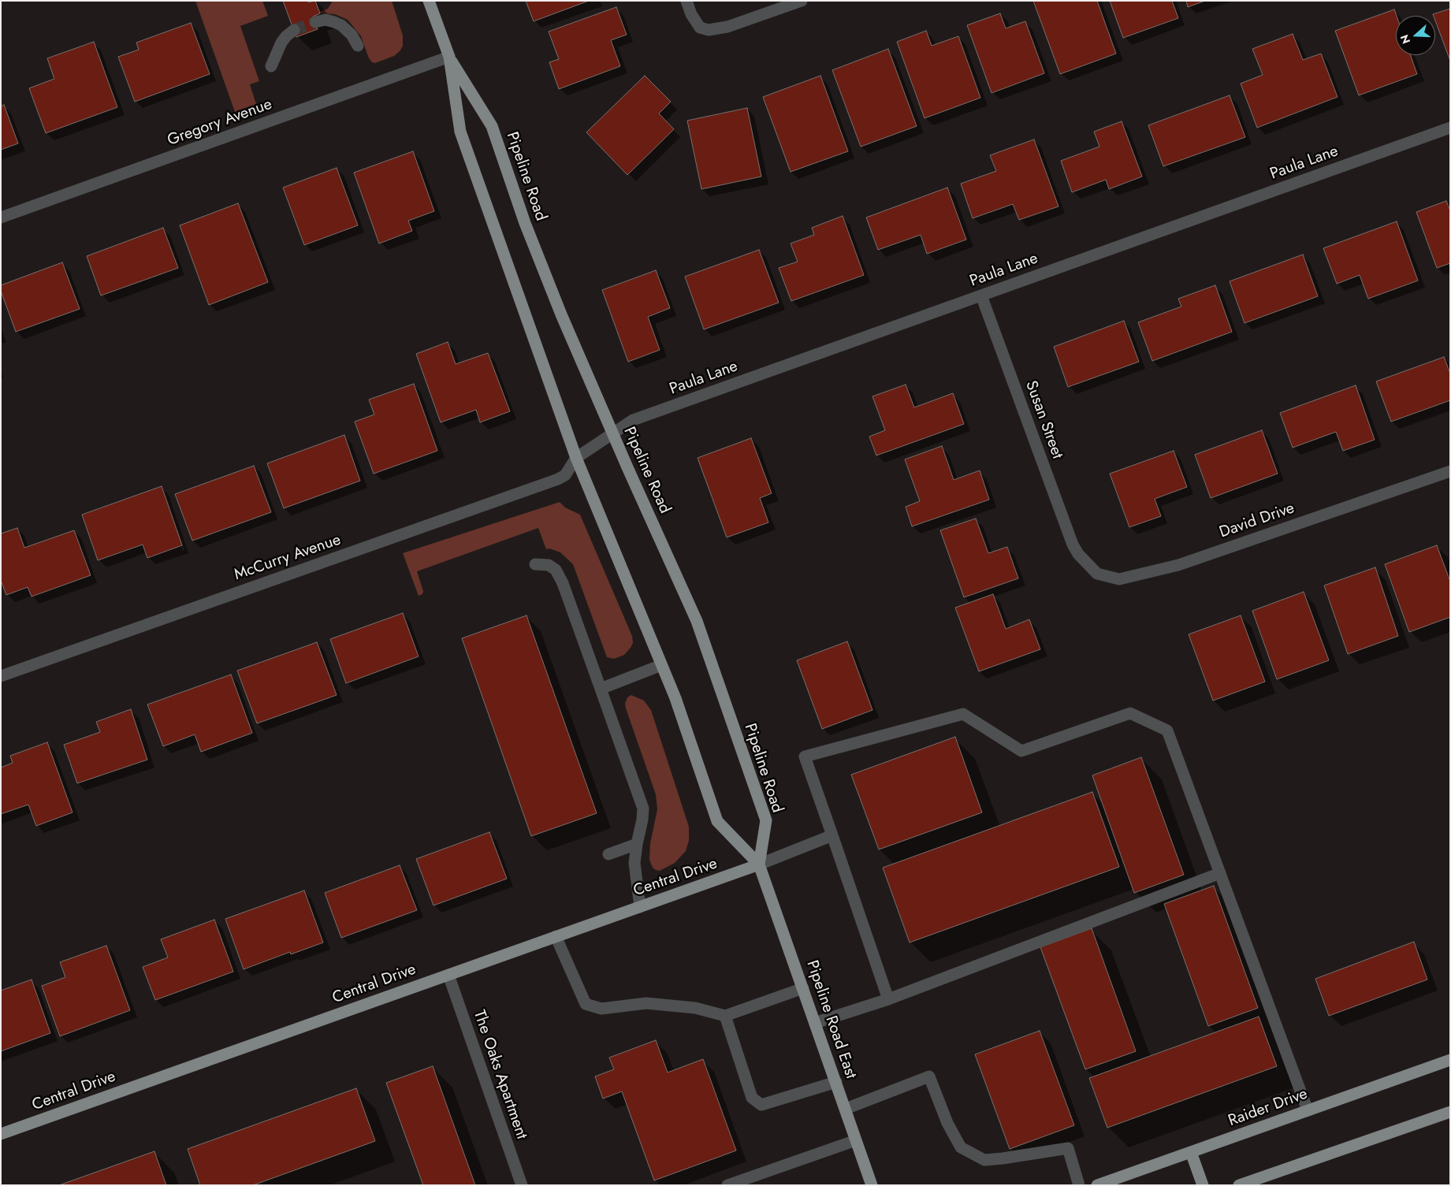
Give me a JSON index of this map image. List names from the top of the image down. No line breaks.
{"streets":{"main road":["Pipeline Road","Central Drive","Pipeline Road East","Raider Drive"],"street":["Gregory Avenue","Paula Lane","Susan Street","David Drive","McCurry Avenue","The Oaks Apartment"]},"crossings":[["Gregory Avenue","Pipeline Road"],["Paula Lane","Pipeline Road"],["Paula Lane","Susan Street"],["Paula Lane","McCurry Avenue"],["Pipeline Road","McCurry Avenue"],["Pipeline Road","Central Drive"],["Pipeline Road","Pipeline Road East"],["Susan Street","David Drive"],["Central Drive","Pipeline Road East"],["Central Drive","The Oaks Apartment"]],"north":"left"}
